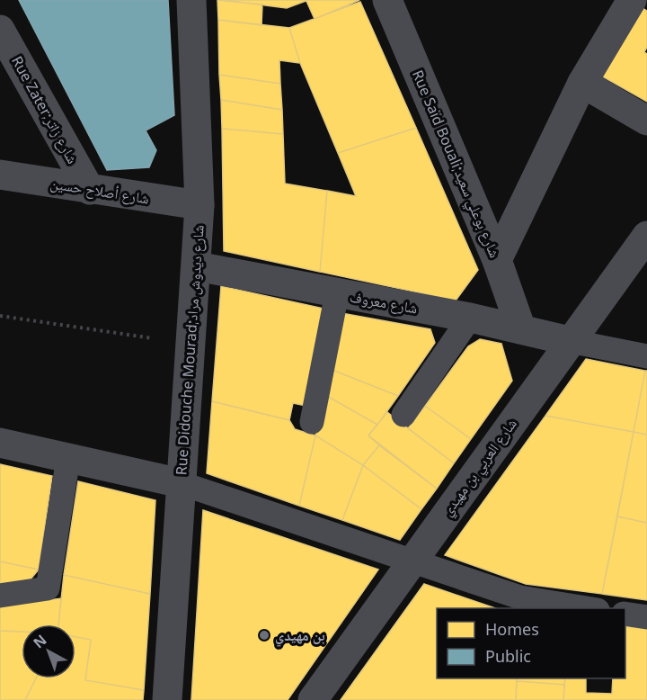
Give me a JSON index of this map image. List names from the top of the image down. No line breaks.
{"streets":{"street":["Rue Zater;شارع زاتر","Rue Saïd Bouali;شارع بوعلي سعيد","شارع أصلاح حسين","شارع معروف","Rue Didouche Mourad;شارع ديدوش مراد","شارع العربي بن مهيدي"]},"crossings":[["Rue Zater;شارع زاتر","شارع أصلاح حسين"],["Rue Saïd Bouali;شارع بوعلي سعيد","شارع معروف"],["شارع أصلاح حسين","Rue Didouche Mourad;شارع ديدوش مراد"],["شارع معروف","Rue Didouche Mourad;شارع ديدوش مراد"],["شارع معروف","شارع العربي بن مهيدي"]],"places":["بن مهيدي"],"legend":["Homes","Public"],"north":"top left"}
